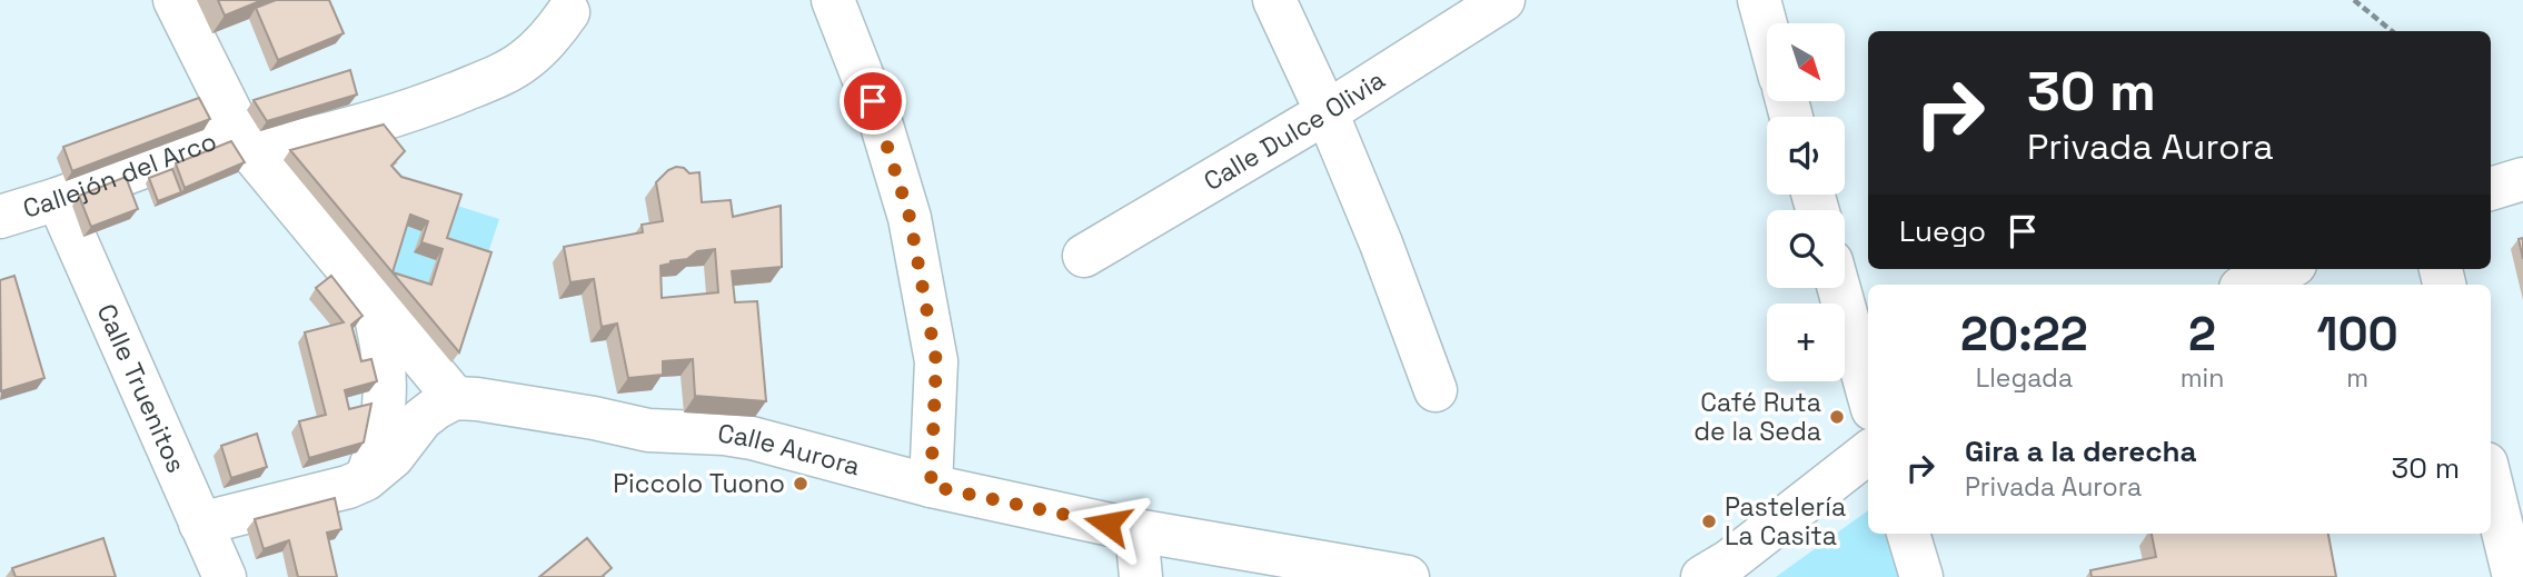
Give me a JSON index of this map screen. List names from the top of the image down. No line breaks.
{"streets":{"street":["Calle Dulce Olivia","Callejón del Arco","Calle Truenitos","Calle Aurora"]},"crossings":[["Callejón del Arco","Calle Truenitos"]],"places":["Café Ruta de la Seda","Piccolo Tuono","Pastelería La Casita"],"north":"bottom right","page":{"map_buttons":"+","turn":["30 m","Privada Aurora"],"then":"Luego","eta":["20:22","Llegada","2","min","100","m"],"list":[{"name":"Gira a la derecha","note":"Privada Aurora","value":"30 m"}]}}
